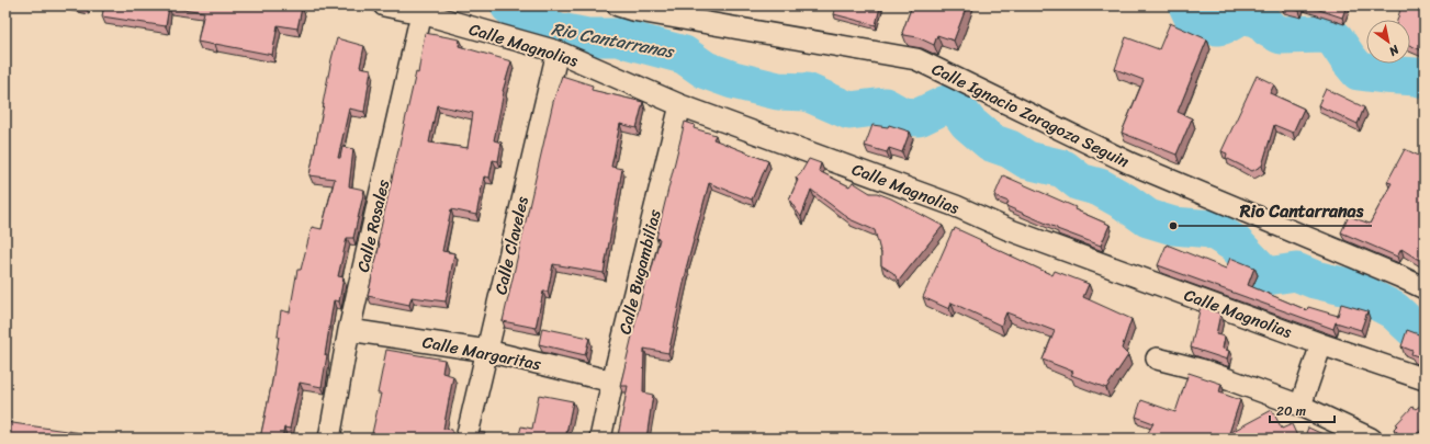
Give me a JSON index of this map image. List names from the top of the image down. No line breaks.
{"streets":{"street":["Calle Magnolias","Calle Ignacio Zaragoza Seguin","Calle Rosales","Calle Claveles","Calle Bugambilias","Calle Margaritas"]},"crossings":[["Calle Magnolias","Calle Rosales"],["Calle Magnolias","Calle Claveles"],["Calle Magnolias","Calle Bugambilias"],["Calle Rosales","Calle Margaritas"],["Calle Claveles","Calle Margaritas"],["Calle Bugambilias","Calle Margaritas"]],"water":["Rio Cantarranas"],"places":["Rio Cantarranas"],"scale_bar":"20 m","north":"bottom right"}
